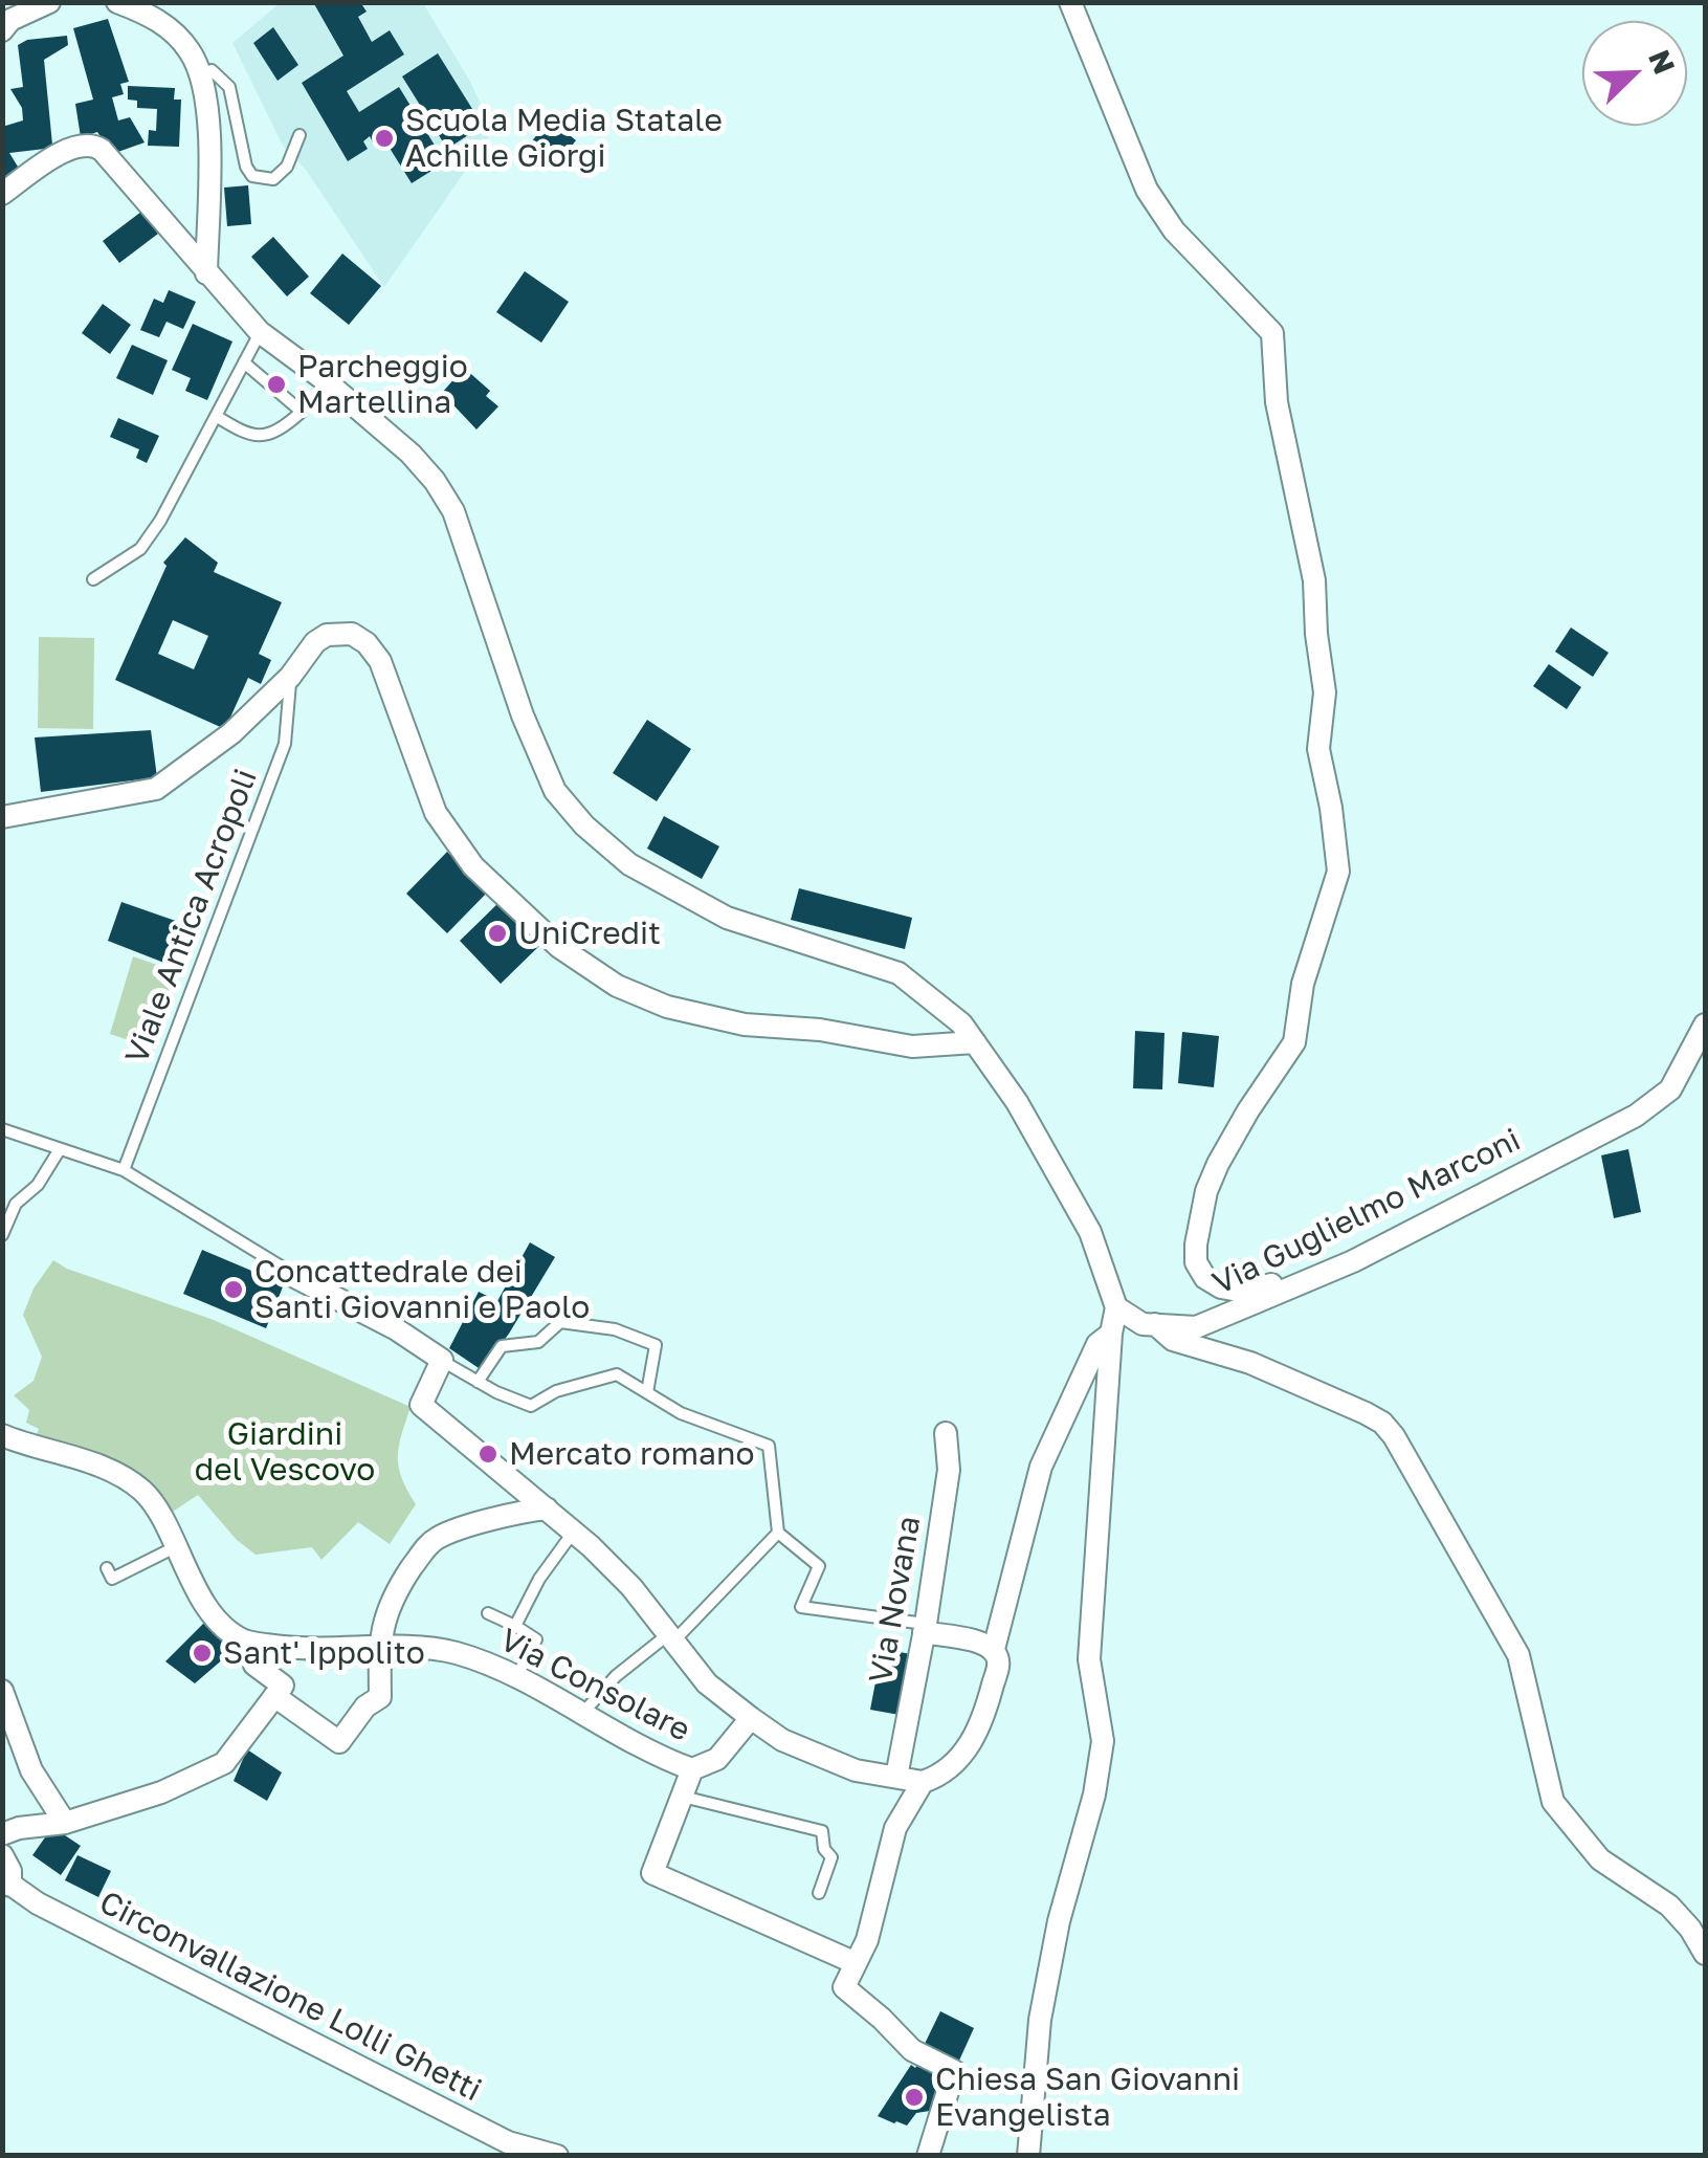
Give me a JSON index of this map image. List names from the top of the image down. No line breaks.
{"streets":{"street":["Via Guglielmo Marconi","Via Novana","Via Consolare","Circonvallazione Lolli Ghetti"],"lane":["Viale Antica Acropoli"]},"parks":["Giardini del Vescovo"],"places":["Scuola Media Statale Achille Giorgi","Parcheggio Martellina","UniCredit","Concattedrale dei Santi Giovanni e Paolo","Mercato romano","Sant' Ippolito","Chiesa San Giovanni Evangelista"],"north":"top right"}
